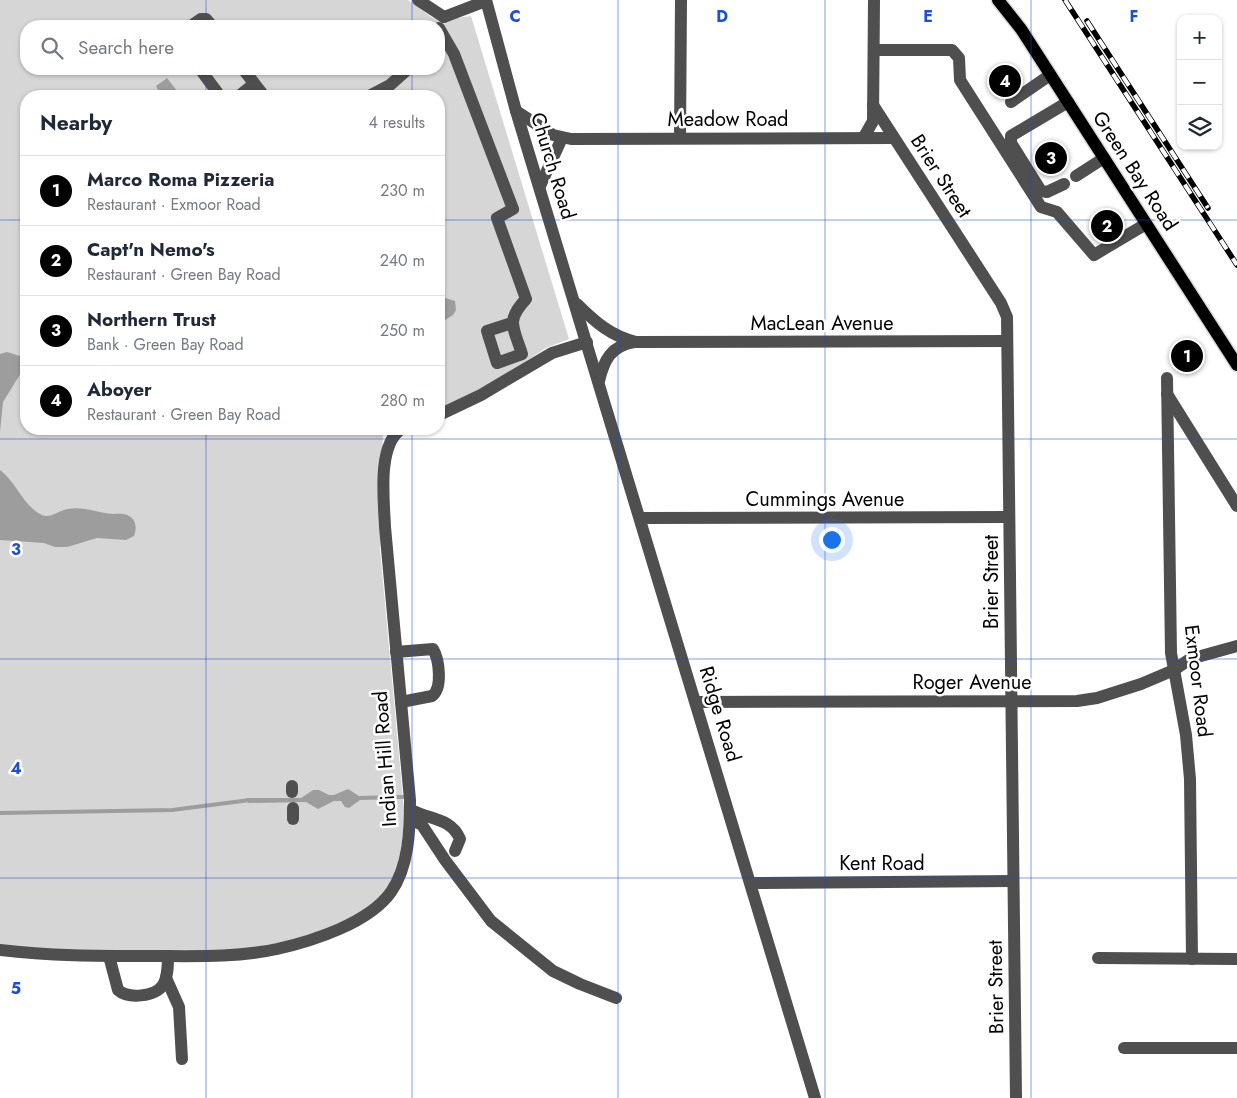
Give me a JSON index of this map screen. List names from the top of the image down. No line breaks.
{"streets":{"main road":["Green Bay Road"],"street":["Meadow Road","Church Road","Brier Street","MacLean Avenue","Cummings Avenue","Exmoor Road","Roger Avenue","Ridge Road","Indian Hill Road","Kent Road"]},"crossings":[["Meadow Road","Church Road"],["Meadow Road","Brier Street"],["Church Road","MacLean Avenue"],["Church Road","Ridge Road"],["Brier Street","MacLean Avenue"],["Brier Street","Cummings Avenue"],["Brier Street","Roger Avenue"],["Brier Street","Kent Road"],["MacLean Avenue","Ridge Road"],["Cummings Avenue","Ridge Road"],["Exmoor Road","Roger Avenue"],["Roger Avenue","Ridge Road"],["Ridge Road","Kent Road"]],"page":{"map_buttons":["+","−"],"search":"Search here","pins":["4","3","2","1"],"heading":["Nearby","4 results"],"list":[{"mark":"1","name":"Marco Roma Pizzeria","note":"Restaurant · Exmoor Road","value":"230 m"},{"mark":"2","name":"Capt'n Nemo's","note":"Restaurant · Green Bay Road","value":"240 m"},{"mark":"3","name":"Northern Trust","note":"Bank · Green Bay Road","value":"250 m"},{"mark":"4","name":"Aboyer","note":"Restaurant · Green Bay Road","value":"280 m"}]},"grid":{"columns":["C","D","E","F"],"rows":["3","4","5"]}}
